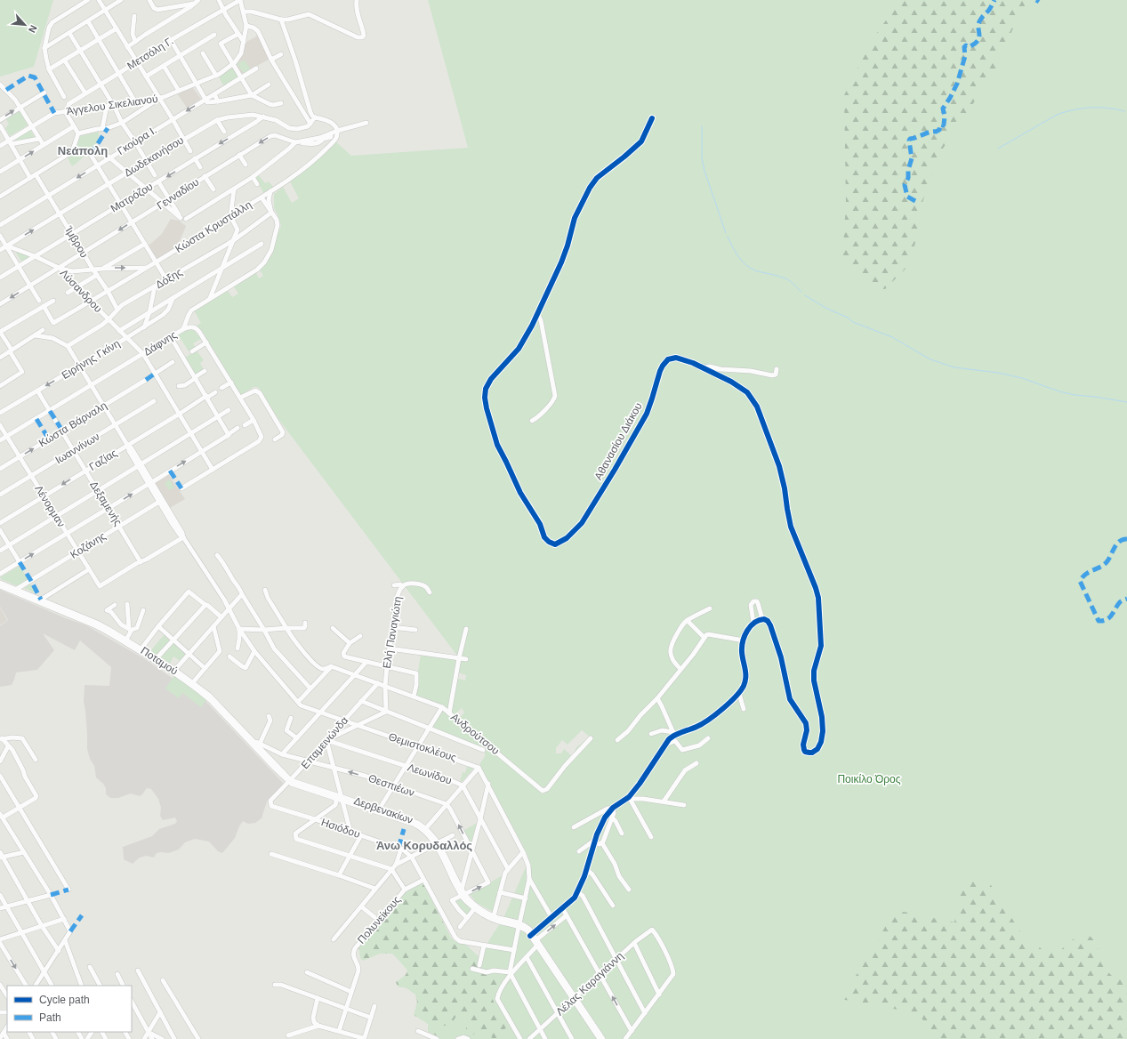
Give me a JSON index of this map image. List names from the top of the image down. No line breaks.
{"streets":{"street":["Μετσόλη Γ.","Άγγελου Σικελιανού","Γκούρα Ι.","Δωδεκανήσου","Γενναδίου","Ματρόζου","Κώστα Κρυστάλλη","Ίμβρου","Δόξης","Λύσανδρου","Δάφνης","Ειρήνης Γκίνη","Κώστα Βάρναλη","Αθανασίου Διάκου","Ιωαννίνων","Γαζίας","Δεξαμενής","Λένορμαν","Κοζάνης","Ελή Παναγιώτη","Ποταμού","Ανδρούτσου","Επαμεινώνδα","Θεμιστοκλέους","Λεωνίδου","Θεσπιέων","Δερβενακίων","Ησιόδου","Πολυνείκους","Λέλας Καραγιάννη"]},"crossings":[["Μετσόλη Γ.","Άγγελου Σικελιανού"],["Γκούρα Ι.","Ίμβρου"],["Δωδεκανήσου","Ματρόζου"],["Δωδεκανήσου","Ίμβρου"],["Δωδεκανήσου","Λύσανδρου"],["Γενναδίου","Κώστα Κρυστάλλη"],["Γενναδίου","Ίμβρου"],["Γενναδίου","Λύσανδρου"],["Ματρόζου","Ίμβρου"],["Ματρόζου","Λύσανδρου"],["Κώστα Κρυστάλλη","Ίμβρου"],["Κώστα Κρυστάλλη","Λύσανδρου"],["Κώστα Κρυστάλλη","Δάφνης"],["Ίμβρου","Δόξης"],["Δόξης","Λύσανδρου"],["Δόξης","Δάφνης"],["Λύσανδρου","Δάφνης"],["Λύσανδρου","Ειρήνης Γκίνη"],["Λύσανδρου","Γαζίας"],["Δάφνης","Δεξαμενής"],["Δάφνης","Λένορμαν"],["Ειρήνης Γκίνη","Δεξαμενής"],["Κώστα Βάρναλη","Δεξαμενής"],["Κώστα Βάρναλη","Λένορμαν"],["Ιωαννίνων","Δεξαμενής"],["Ιωαννίνων","Λένορμαν"],["Γαζίας","Δεξαμενής"],["Γαζίας","Λένορμαν"],["Δεξαμενής","Λένορμαν"],["Δεξαμενής","Κοζάνης"],["Λένορμαν","Κοζάνης"],["Κοζάνης","Ποταμού"],["Ελή Παναγιώτη","Ανδρούτσου"],["Ποταμού","Επαμεινώνδα"],["Ποταμού","Θεσπιέων"],["Ποταμού","Δερβενακίων"],["Ανδρούτσου","Επαμεινώνδα"],["Επαμεινώνδα","Θεμιστοκλέους"],["Επαμεινώνδα","Λεωνίδου"],["Επαμεινώνδα","Θεσπιέων"],["Επαμεινώνδα","Δερβενακίων"],["Επαμεινώνδα","Ησιόδου"],["Δερβενακίων","Λέλας Καραγιάννη"]],"one_way":["Ματρόζου"],"districts":["Νεάπολη","Άνω Κορυδαλλός"],"parks":["Ποικίλο Όρος"],"legend":["Cycle path","Path"],"north":"bottom right"}
